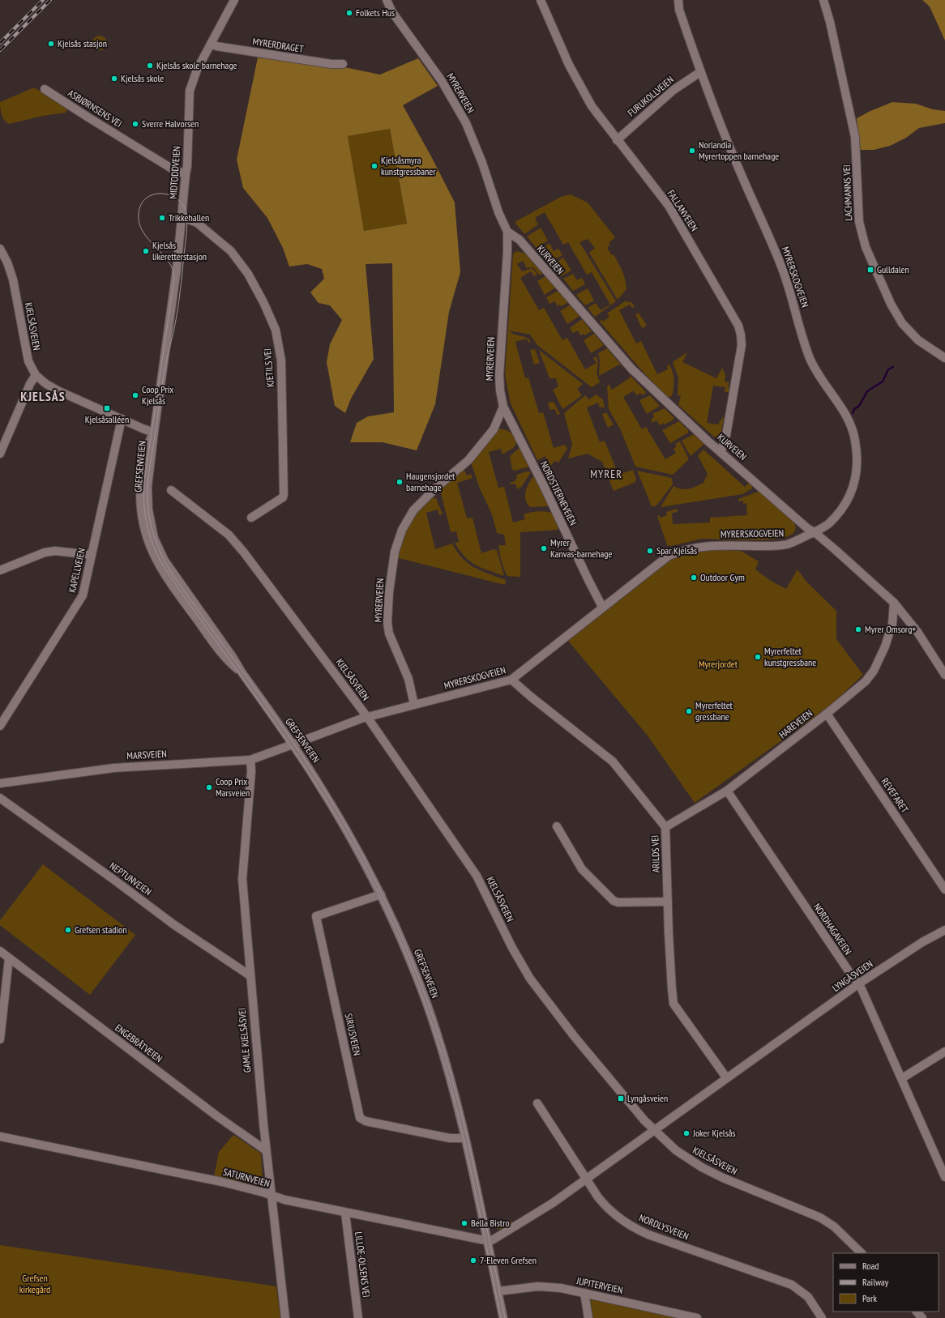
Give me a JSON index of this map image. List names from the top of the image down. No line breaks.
{"streets":{"street":["MYRERDRAGET","MYRERVEIEN","FURUKOLLVEIEN","ASBJØRNSENS VEI","MIDTODDVEIEN","LACHMANNS VEI","FALLANVEIEN","KURVEIEN","MYRERSKOGVEIEN","KJELSÅSVEIEN","KJETILS VEI","GREFSENVEIEN","NORDSTJERNEVEIEN","KAPELLVEIEN","HAREVEIEN","MARSVEIEN","REVEFARET","ARILDS VEI","NEPTUNVEIEN","NORDHAGAVEIEN","LYNGÅSVEIEN","SIRIUSVEIEN","GAMLE KJELSÅSVEI","ENGEBRÅTVEIEN","SATURNVEIEN","NORDLYSVEIEN","LILLOE-OLSENS VEI","JUPITERVEIEN"]},"crossings":[["MYRERDRAGET","MIDTODDVEIEN"],["MYRERVEIEN","KURVEIEN"],["MYRERVEIEN","MYRERSKOGVEIEN"],["MYRERVEIEN","NORDSTJERNEVEIEN"],["FURUKOLLVEIEN","FALLANVEIEN"],["FURUKOLLVEIEN","MYRERSKOGVEIEN"],["ASBJØRNSENS VEI","MIDTODDVEIEN"],["MIDTODDVEIEN","KJELSÅSVEIEN"],["MIDTODDVEIEN","KJETILS VEI"],["MIDTODDVEIEN","GREFSENVEIEN"],["FALLANVEIEN","KURVEIEN"],["KURVEIEN","MYRERSKOGVEIEN"],["KURVEIEN","HAREVEIEN"],["MYRERSKOGVEIEN","KJELSÅSVEIEN"],["MYRERSKOGVEIEN","GREFSENVEIEN"],["MYRERSKOGVEIEN","NORDSTJERNEVEIEN"],["MYRERSKOGVEIEN","MARSVEIEN"],["MYRERSKOGVEIEN","ARILDS VEI"],["KJELSÅSVEIEN","GREFSENVEIEN"],["KJELSÅSVEIEN","KAPELLVEIEN"],["KJELSÅSVEIEN","LYNGÅSVEIEN"],["GREFSENVEIEN","MARSVEIEN"],["GREFSENVEIEN","LYNGÅSVEIEN"],["GREFSENVEIEN","SIRIUSVEIEN"],["GREFSENVEIEN","SATURNVEIEN"],["GREFSENVEIEN","JUPITERVEIEN"],["HAREVEIEN","REVEFARET"],["HAREVEIEN","ARILDS VEI"],["HAREVEIEN","NORDHAGAVEIEN"],["MARSVEIEN","GAMLE KJELSÅSVEI"],["ARILDS VEI","LYNGÅSVEIEN"],["NEPTUNVEIEN","GAMLE KJELSÅSVEI"],["NORDHAGAVEIEN","LYNGÅSVEIEN"],["LYNGÅSVEIEN","SATURNVEIEN"],["LYNGÅSVEIEN","NORDLYSVEIEN"],["GAMLE KJELSÅSVEI","ENGEBRÅTVEIEN"],["GAMLE KJELSÅSVEI","SATURNVEIEN"],["SATURNVEIEN","LILLOE-OLSENS VEI"]],"districts":["KJELSÅS","MYRER"],"parks":["Myrerjordet","Grefsen kirkegård"],"places":{"other":["Folkets Hus","Kjelsås stasjon","Kjelsås skole barnehage","Kjelsås skole","Sverre Halvorsen","Norlandia Myrertoppen barnehage","Kjelsåsmyra kunstgressbaner","Trikkehallen","Kjelsås likeretterstasjon","Coop Prix Kjelsås","Haugensjordet barnehage","Myrer Kanvas-barnehage","Spar Kjelsås","Outdoor Gym","Myrer Omsorg+","Myrerfeltet kunstgressbane","Myrerfeltet gressbane","Coop Prix Marsveien","Grefsen stadion","Joker Kjelsås","Bella Bistro","7-Eleven Grefsen"],"transit":["Gulldalen","Kjelsåsalléen","Lyngåsveien"]},"legend":["Road","Railway","Park"]}
